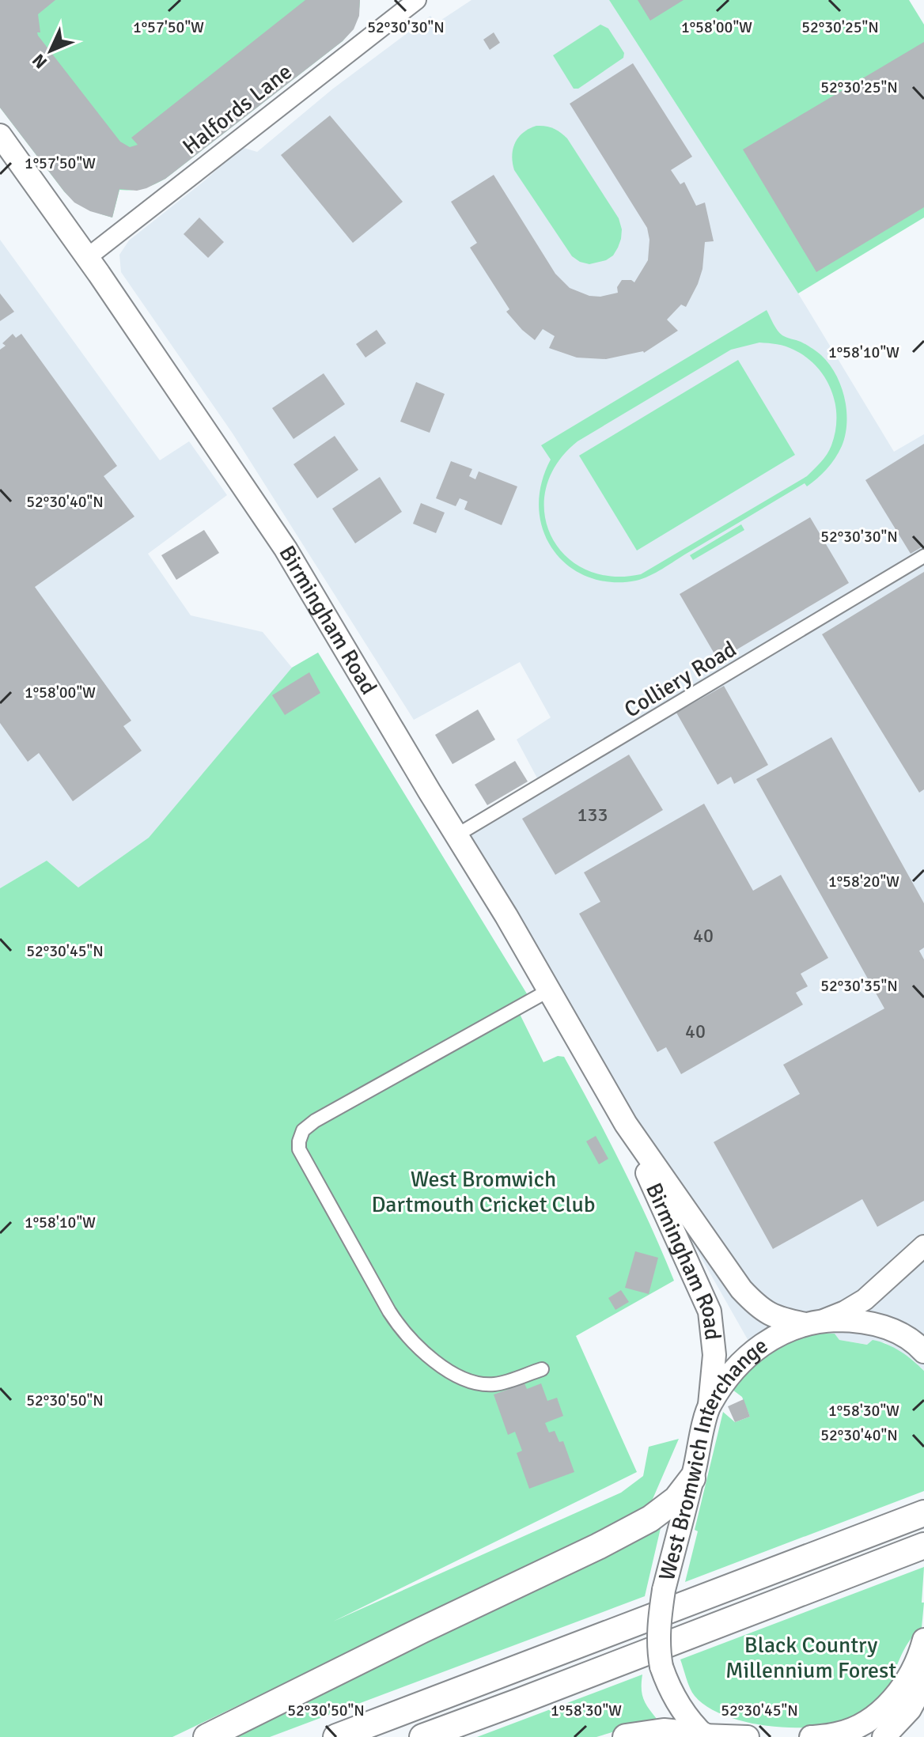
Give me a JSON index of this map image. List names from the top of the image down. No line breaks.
{"streets":{"highway":["Birmingham Road","West Bromwich Interchange"],"street":["Halfords Lane","Colliery Road"]},"crossings":[["Halfords Lane","Birmingham Road"],["Birmingham Road","Colliery Road"],["Birmingham Road","West Bromwich Interchange"]],"parks":["West Bromwich Dartmouth Cricket Club","Black Country Millennium Forest"],"house_numbers":["133","40","40"],"north":"bottom left","coordinates":["1°57'50\"W","1°58'00\"W","52°30'30\"N","52°30'25\"N","1°58'10\"W","52°30'40\"N","1°58'20\"W","52°30'45\"N","52°30'35\"N","52°30'50\"N","1°58'30\"W"]}
